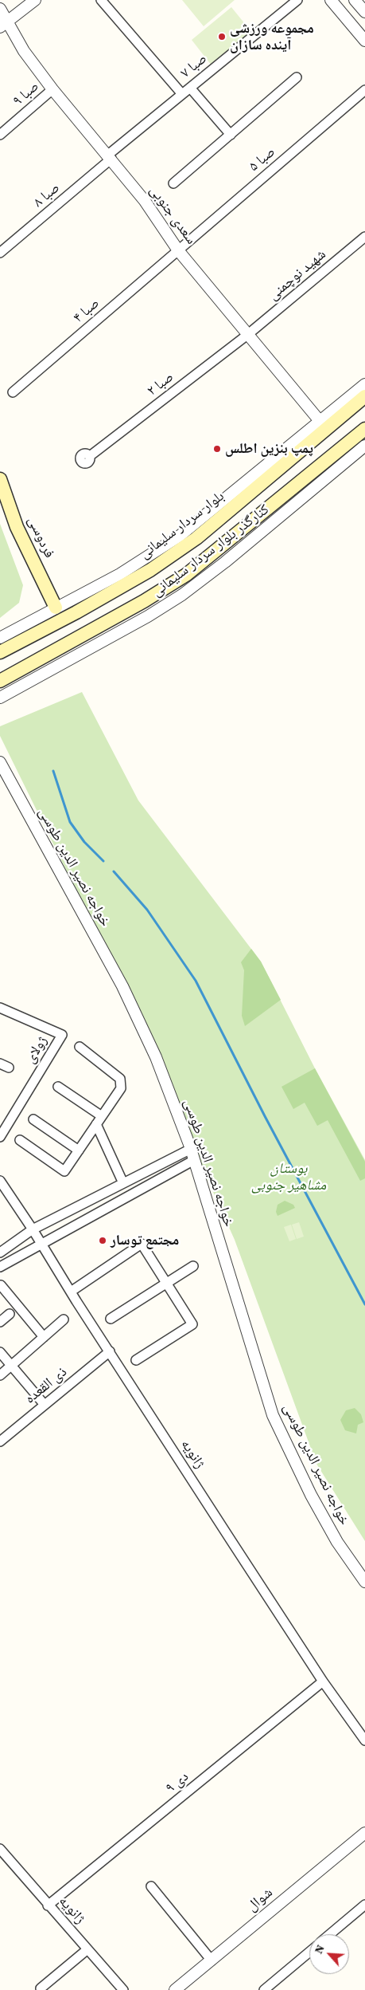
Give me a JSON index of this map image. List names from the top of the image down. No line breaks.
{"streets":{"main road":["بلوار سردار سلیمانی","فردوسی"],"street":["صبا ۷","صبا ۹","صبا ۵","صبا ۸","سعدی جنوبی","شهید نوچمنی","صبا ۴","صبا ۲","کنارگذر بلوار سردار سلیمانی","خواجه نصیر الدین طوسی","ژولای","ذی القعده","ژانویه","۹ دی","شوال"]},"crossings":[["صبا ۷","صبا ۸"],["صبا ۷","سعدی جنوبی"],["صبا ۹","سعدی جنوبی"],["صبا ۵","سعدی جنوبی"],["صبا ۵","صبا ۴"],["صبا ۸","سعدی جنوبی"],["سعدی جنوبی","شهید نوچمنی"],["سعدی جنوبی","صبا ۴"],["سعدی جنوبی","صبا ۲"],["شهید نوچمنی","صبا ۲"],["ذی القعده","ژانویه"],["ژانویه","۹ دی"]],"parks":["بوستان مشاهیر جنوبی"],"places":["مجموعه ورزشی آینده سازان","پمپ بنزین اطلس","مجتمع توسار"],"north":"top left"}
